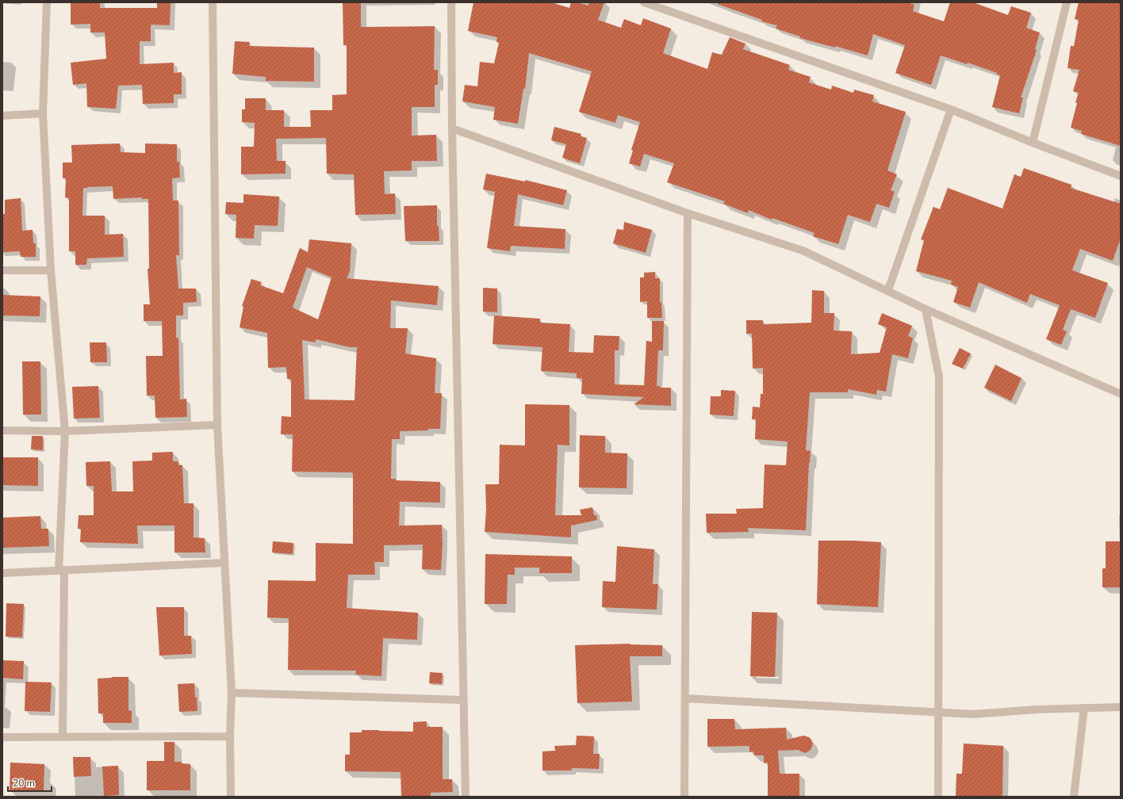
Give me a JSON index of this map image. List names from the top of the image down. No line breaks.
{"scale_bar":"20 m"}
